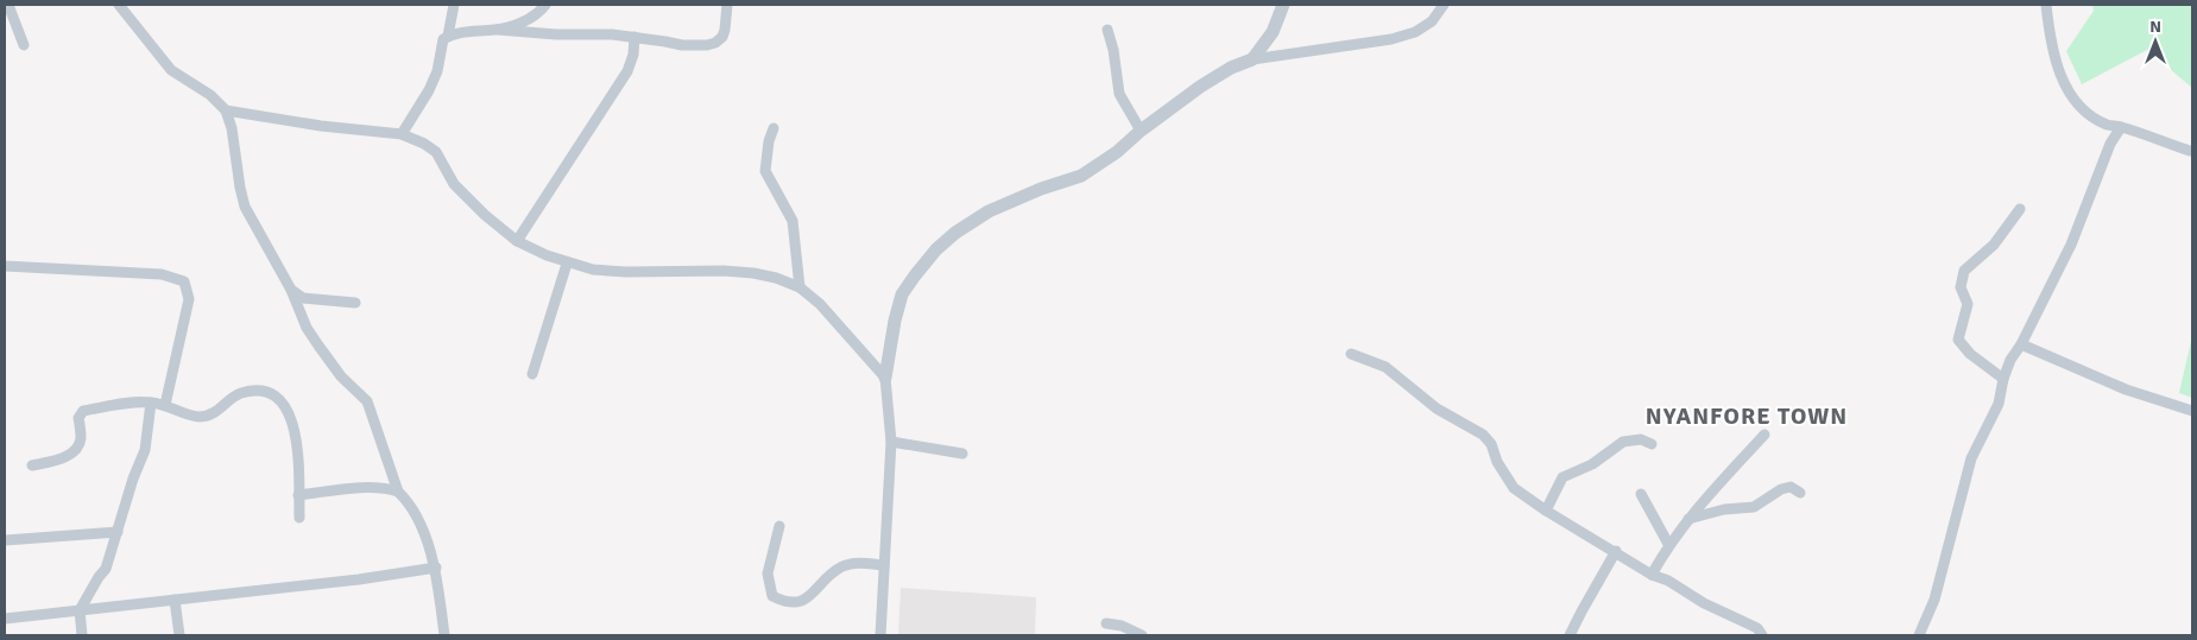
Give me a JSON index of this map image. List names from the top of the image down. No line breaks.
{"districts":["NYANFORE TOWN"],"north":"top"}
